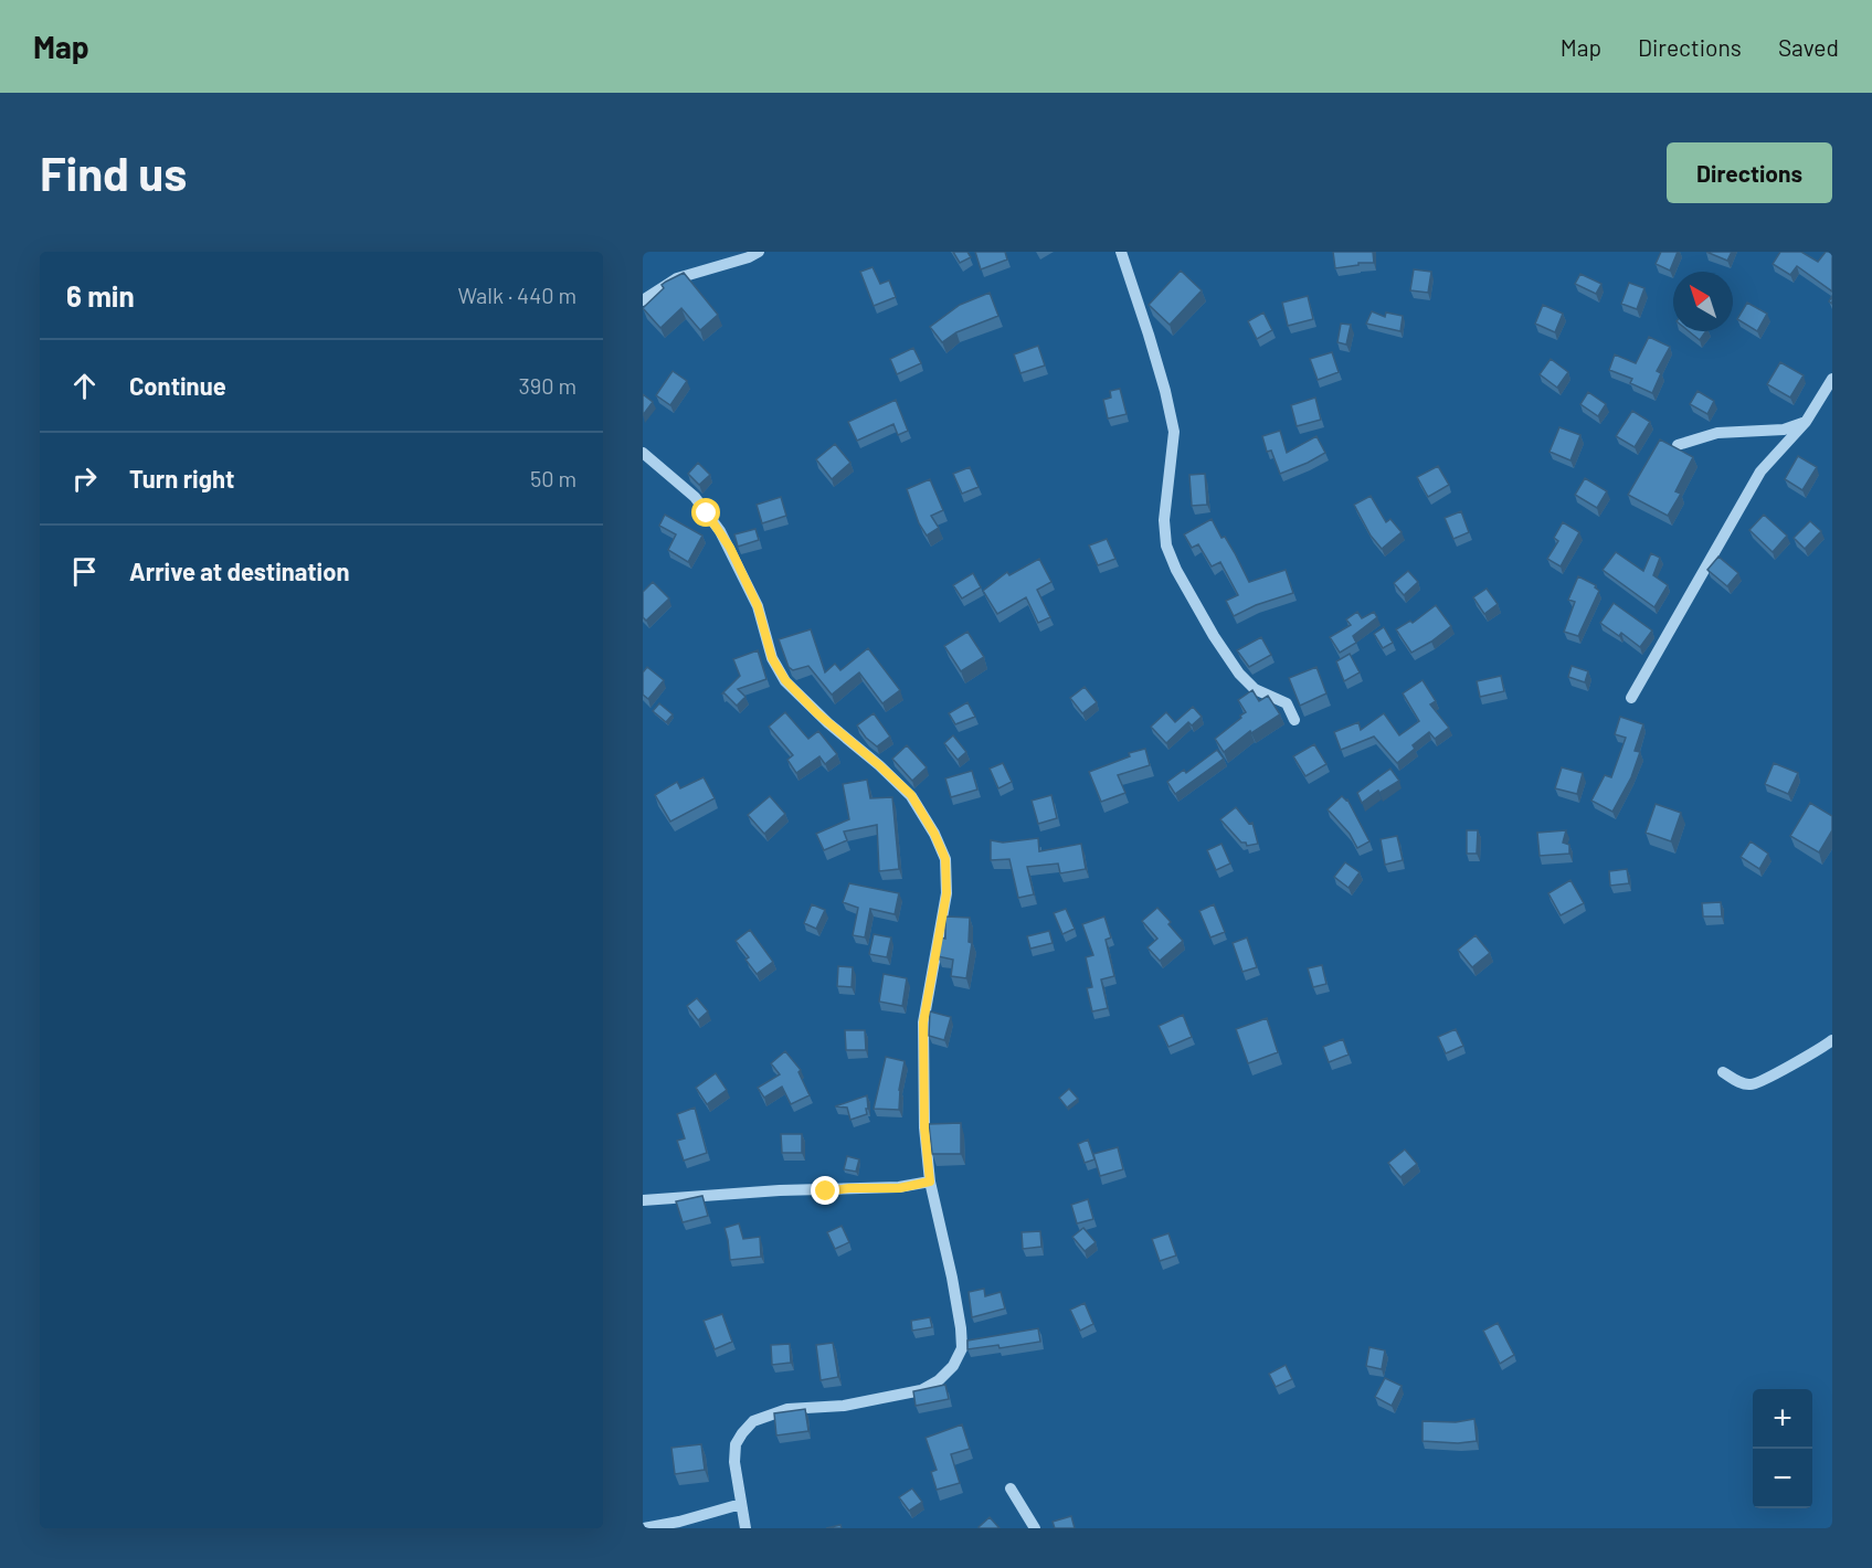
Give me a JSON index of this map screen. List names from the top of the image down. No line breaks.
{"north":"top left","page":{"header":"Map","nav":["Map","Directions","Saved"],"buttons":"Directions","title":"Find us","heading":["6 min","Walk · 440 m"],"list":[["Continue","390 m"],["Turn right","50 m"],"Arrive at destination"],"map_buttons":["+","−"]}}
